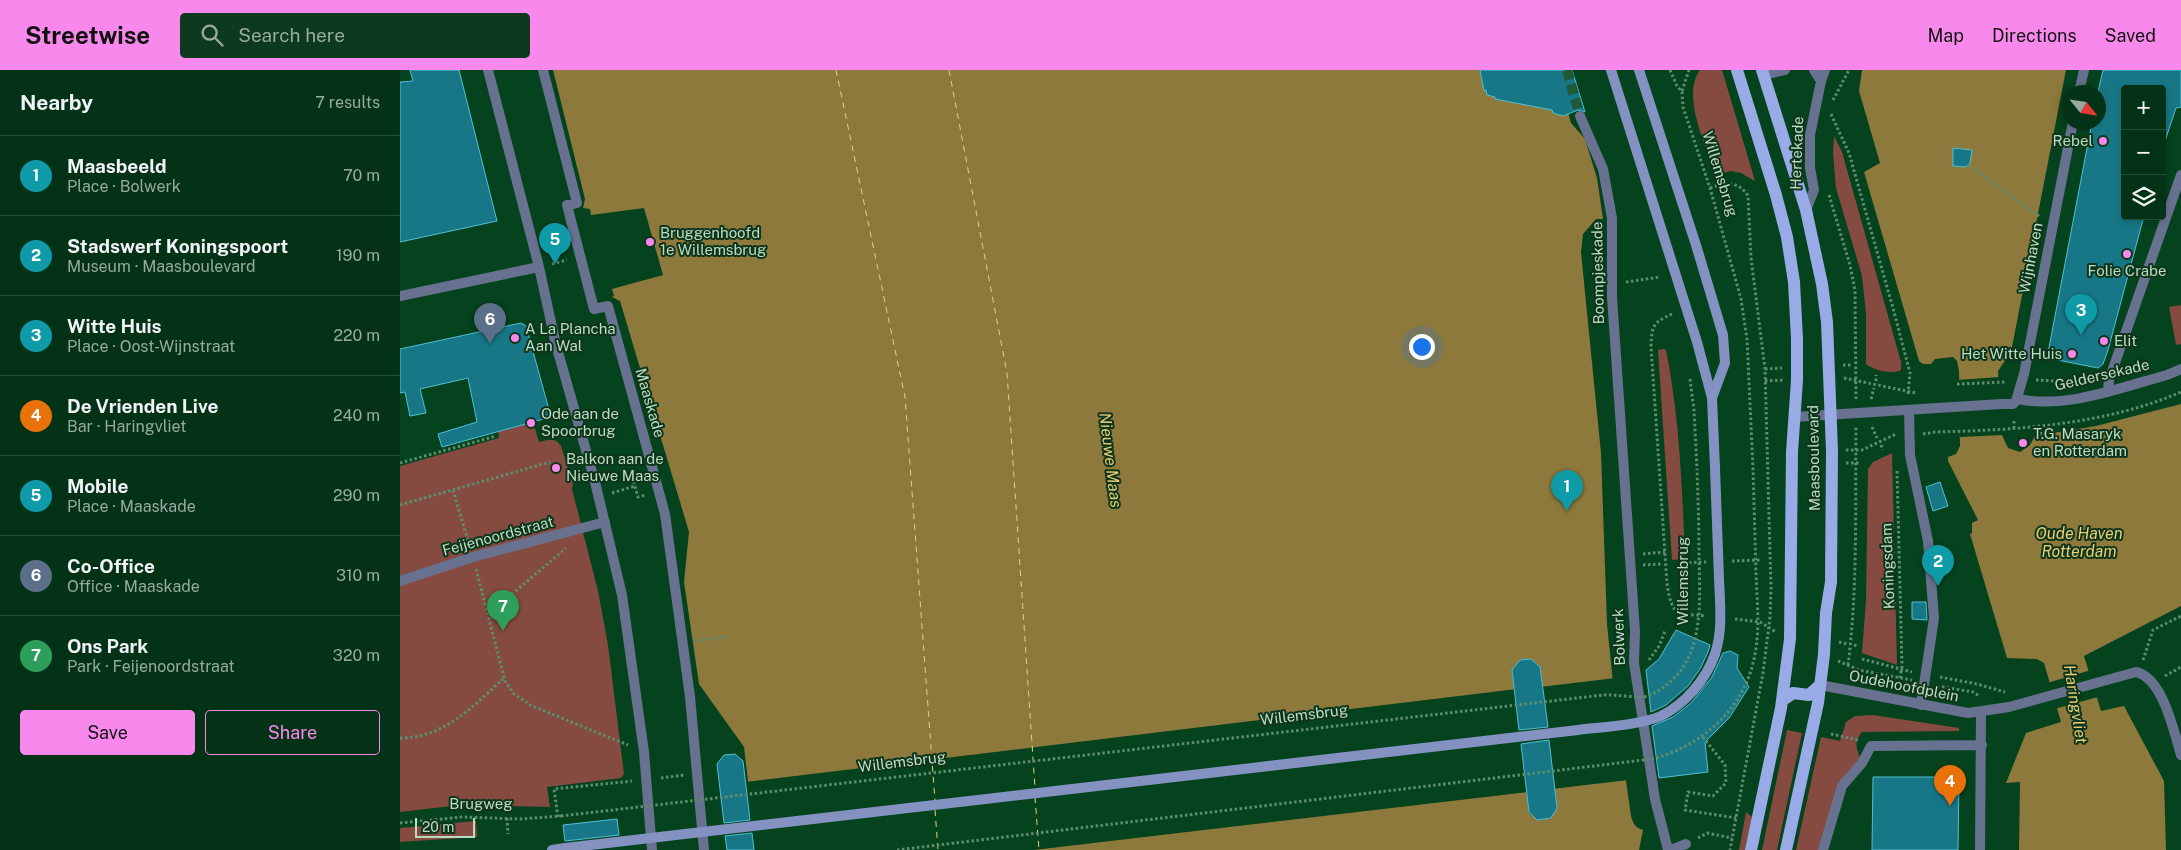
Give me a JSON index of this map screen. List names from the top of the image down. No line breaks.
{"streets":{"main road":["Maasboulevard"],"street":["Hertekade","Wijnhaven","Boompjeskade","Geldersekade","Maaskade","Feijenoordstraat","Bolwerk","Oudehoofdplein"],"path":["Willemsbrug","Koningsdam","Brugweg"]},"crossings":[["Hertekade","Maasboulevard"],["Willemsbrug","Brugweg"],["Wijnhaven","Geldersekade"],["Boompjeskade","Bolwerk"],["Maasboulevard","Oudehoofdplein"],["Koningsdam","Oudehoofdplein"]],"water":["Nieuwe Maas","Oude Haven Rotterdam","Haringvliet"],"places":["Rebel","Bruggenhoofd 1e Willemsbrug","Folie Crabe","A La Plancha Aan Wal","Elit","Het Witte Huis","Ode aan de Spoorbrug","T.G. Masaryk en Rotterdam","Balkon aan de Nieuwe Maas"],"scale_bar":"20 m","north":"bottom right","page":{"header":"Streetwise","search":"Search here","nav":["Map","Directions","Saved"],"heading":["Nearby","7 results"],"map_buttons":["+","−"],"list":[{"mark":"1","name":"Maasbeeld","note":"Place · Bolwerk","value":"70 m"},{"mark":"2","name":"Stadswerf Koningspoort","note":"Museum · Maasboulevard","value":"190 m"},{"mark":"3","name":"Witte Huis","note":"Place · Oost-Wijnstraat","value":"220 m"},{"mark":"4","name":"De Vrienden Live","note":"Bar · Haringvliet","value":"240 m"},{"mark":"5","name":"Mobile","note":"Place · Maaskade","value":"290 m"},{"mark":"6","name":"Co-Office","note":"Office · Maaskade","value":"310 m"},{"mark":"7","name":"Ons Park","note":"Park · Feijenoordstraat","value":"320 m"}],"pins":["5","3","6","1","2","7","4"],"buttons":["Save","Share"],"scale":"20 m"}}
